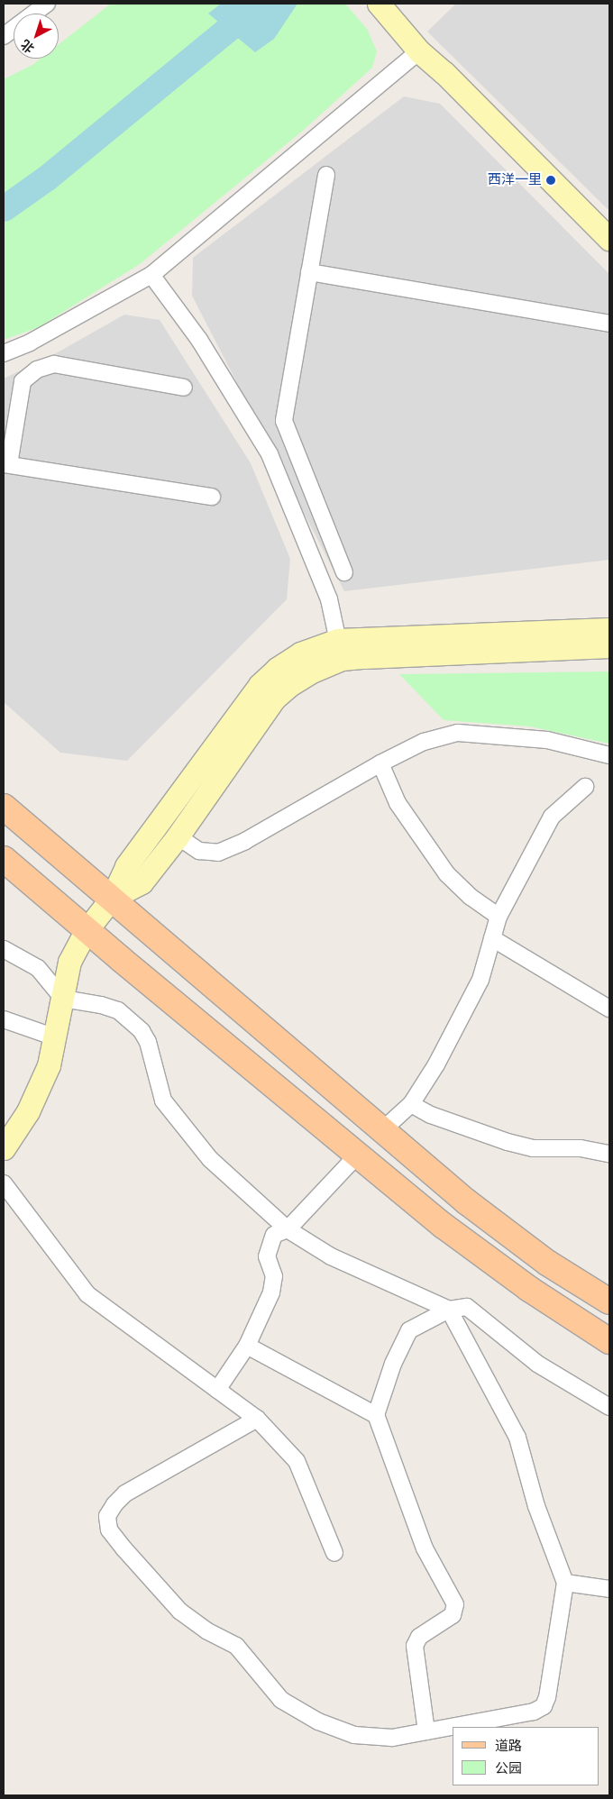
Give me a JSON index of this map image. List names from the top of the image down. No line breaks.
{"places":["西洋一里"],"legend":["道路","公园"],"north":"bottom left"}
